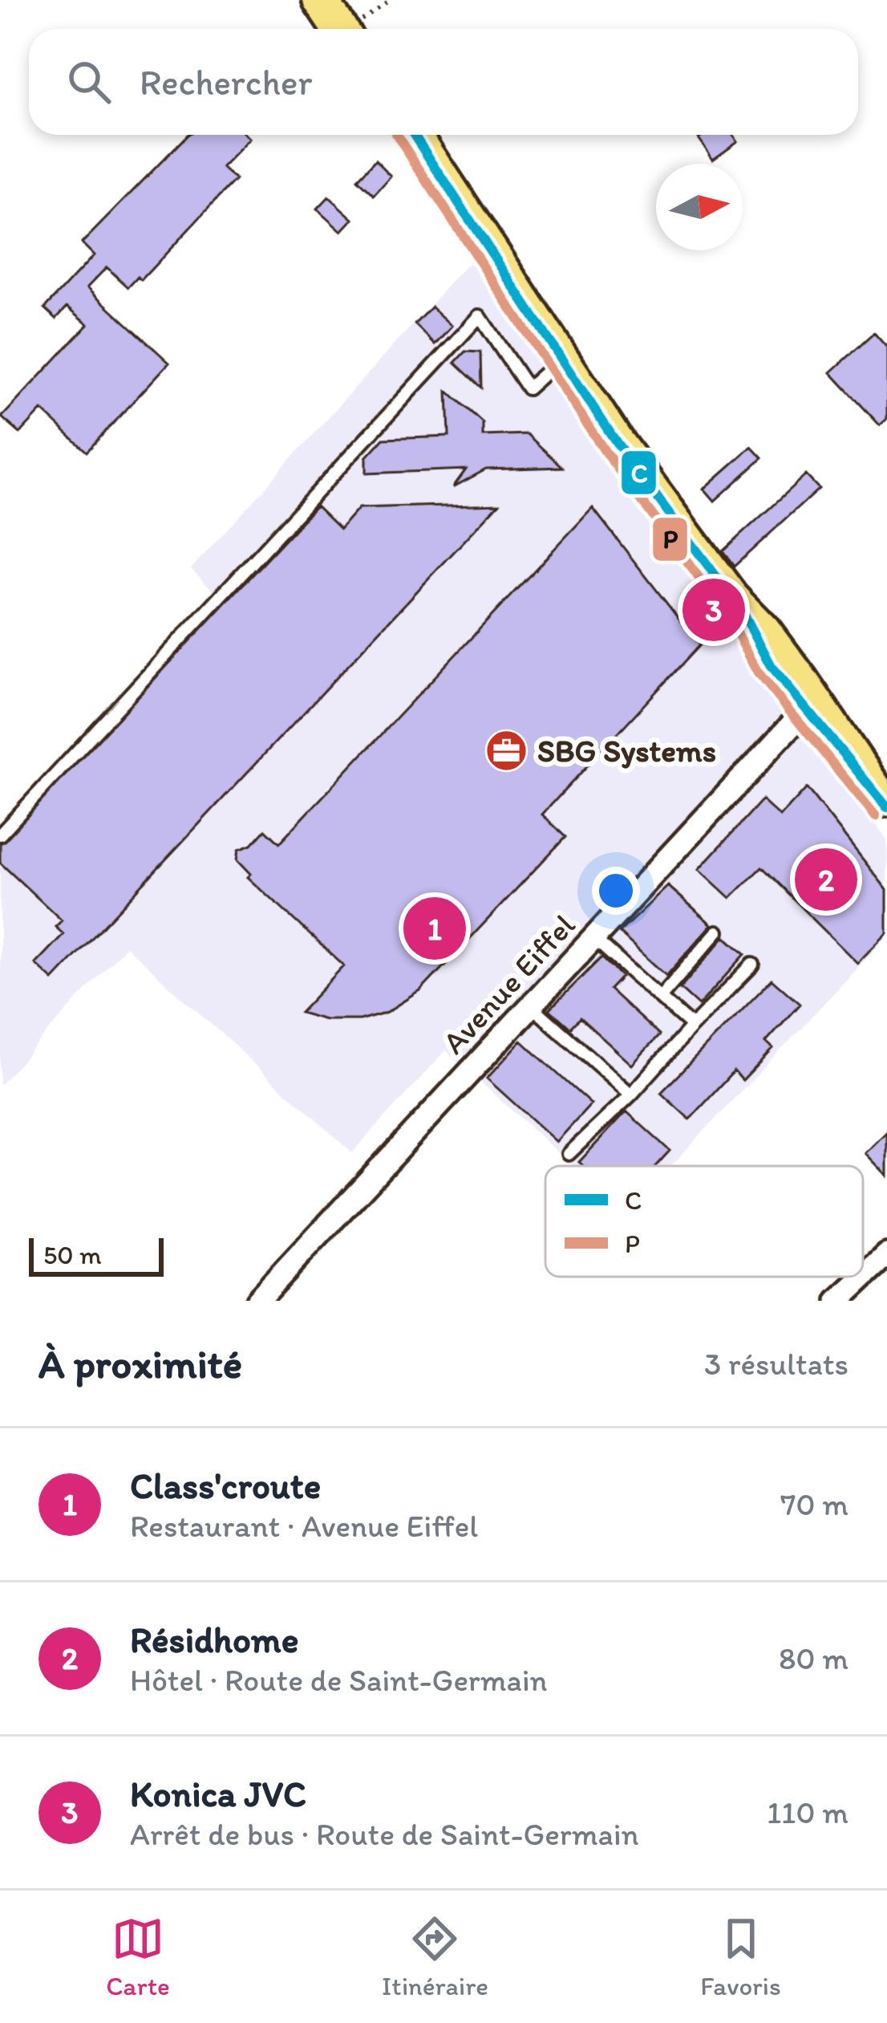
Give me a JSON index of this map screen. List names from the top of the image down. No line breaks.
{"streets":{"street":["Avenue Eiffel"]},"places":{"office":["SBG Systems"]},"lines":["transit line C","transit line P"],"legend":["C","P"],"scale_bar":"50 m","north":"right","page":{"search":"Rechercher","pins":["3","2","1"],"scale":"50 m","heading":["À proximité","3 résultats"],"list":[{"mark":"1","name":"Class'croute","note":"Restaurant · Avenue Eiffel","value":"70 m"},{"mark":"2","name":"Résidhome","note":"Hôtel · Route de Saint-Germain","value":"80 m"},{"mark":"3","name":"Konica JVC","note":"Arrêt de bus · Route de Saint-Germain","value":"110 m"}],"nav":["Carte","Itinéraire","Favoris"]}}
